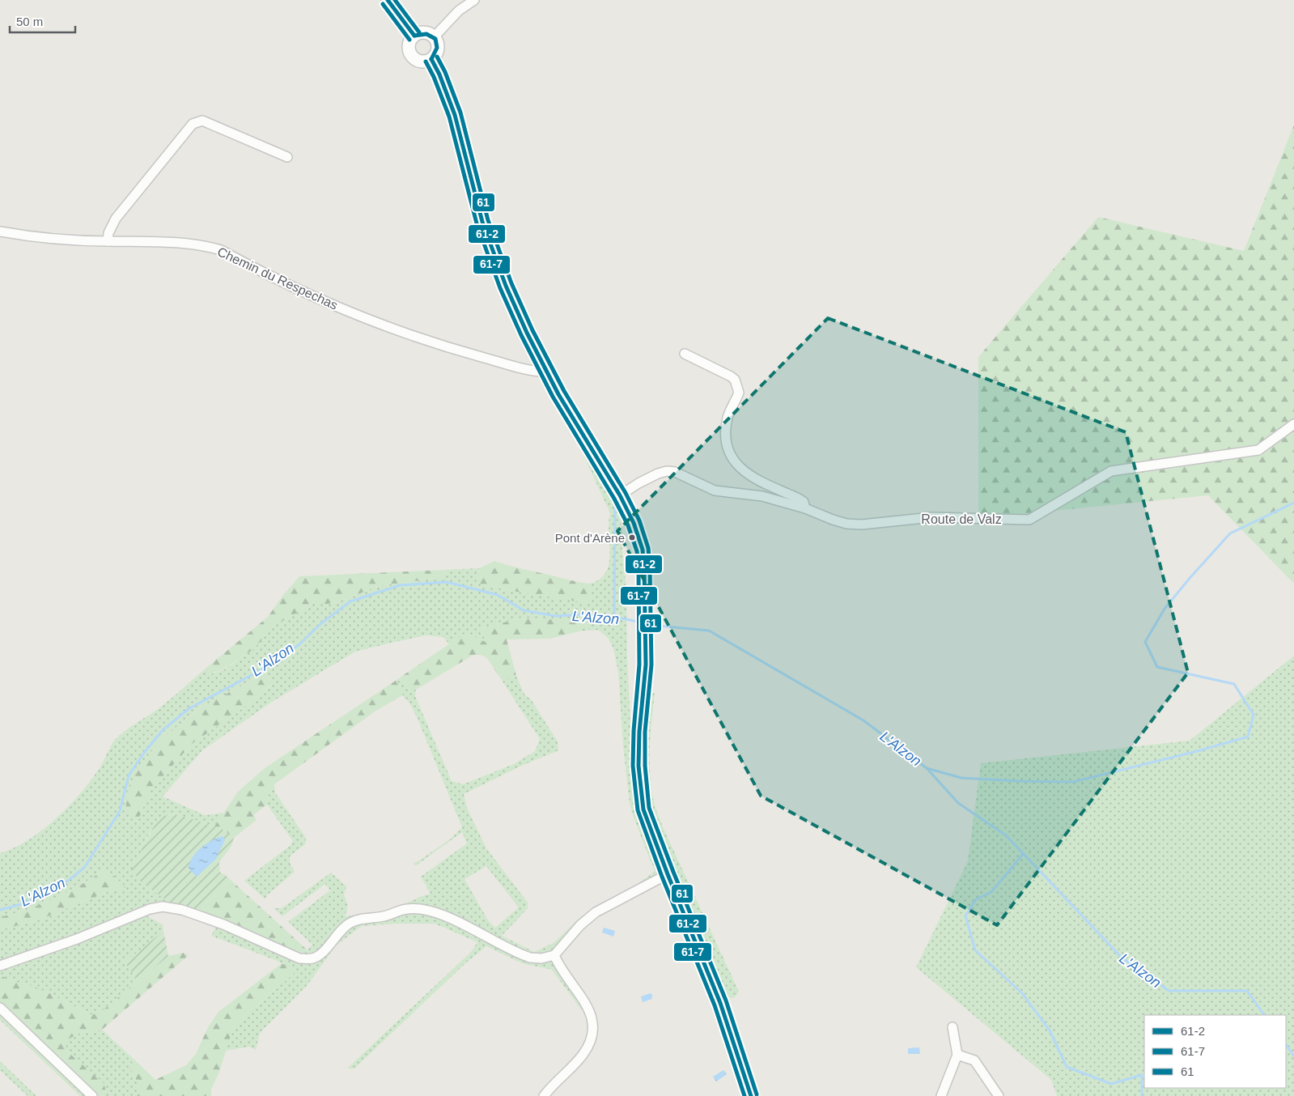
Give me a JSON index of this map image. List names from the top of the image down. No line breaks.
{"streets":{"street":["Chemin du Respechas","Route de Valz"]},"water":["L'Alzon"],"places":["Pont d'Arène"],"lines":["transit line 61-2","transit line 61","transit line 61-7"],"legend":["61-2","61-7","61"],"scale_bar":"50 m"}
